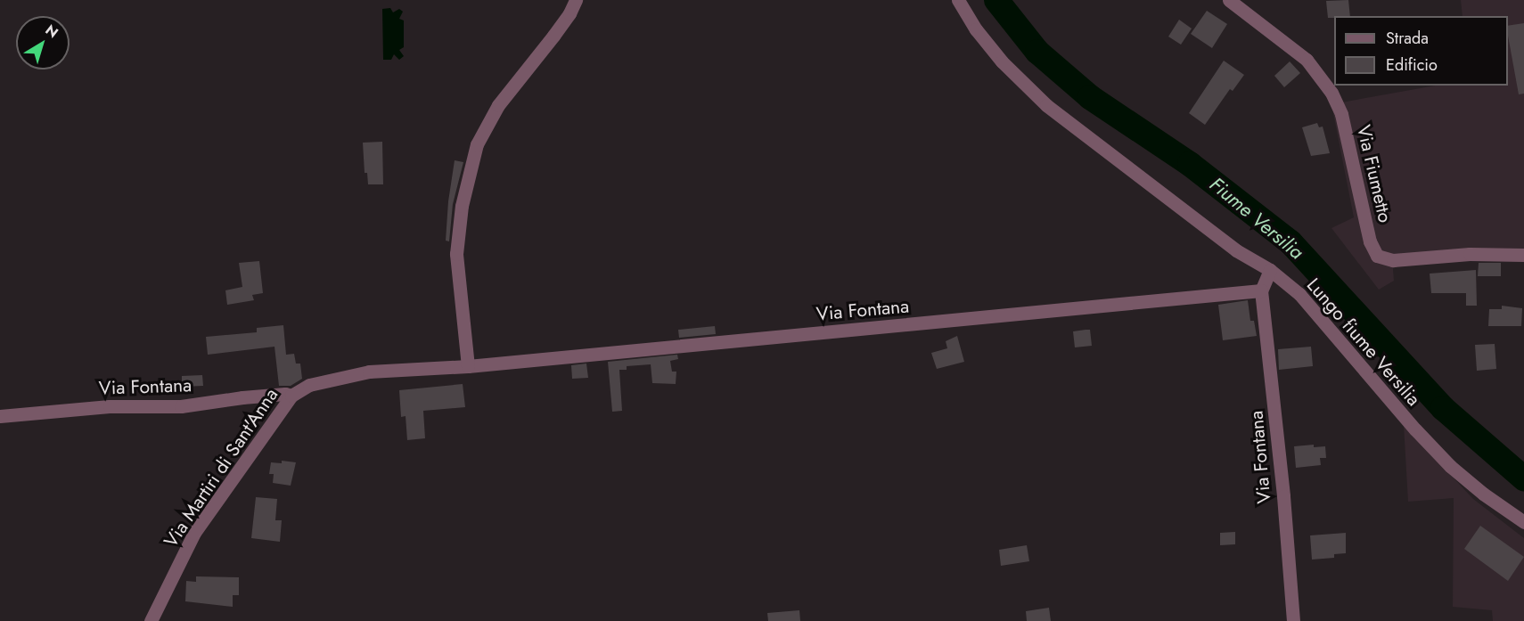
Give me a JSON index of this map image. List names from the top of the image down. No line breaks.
{"streets":{"street":["Via Fiumetto","Via Fontana","Lungo fiume Versilia","Via Martiri di Sant'Anna"]},"crossings":[["Via Fontana","Lungo fiume Versilia"],["Via Fontana","Via Martiri di Sant'Anna"]],"water":["Fiume Versilia"],"legend":["Strada","Edificio"],"north":"top right"}
